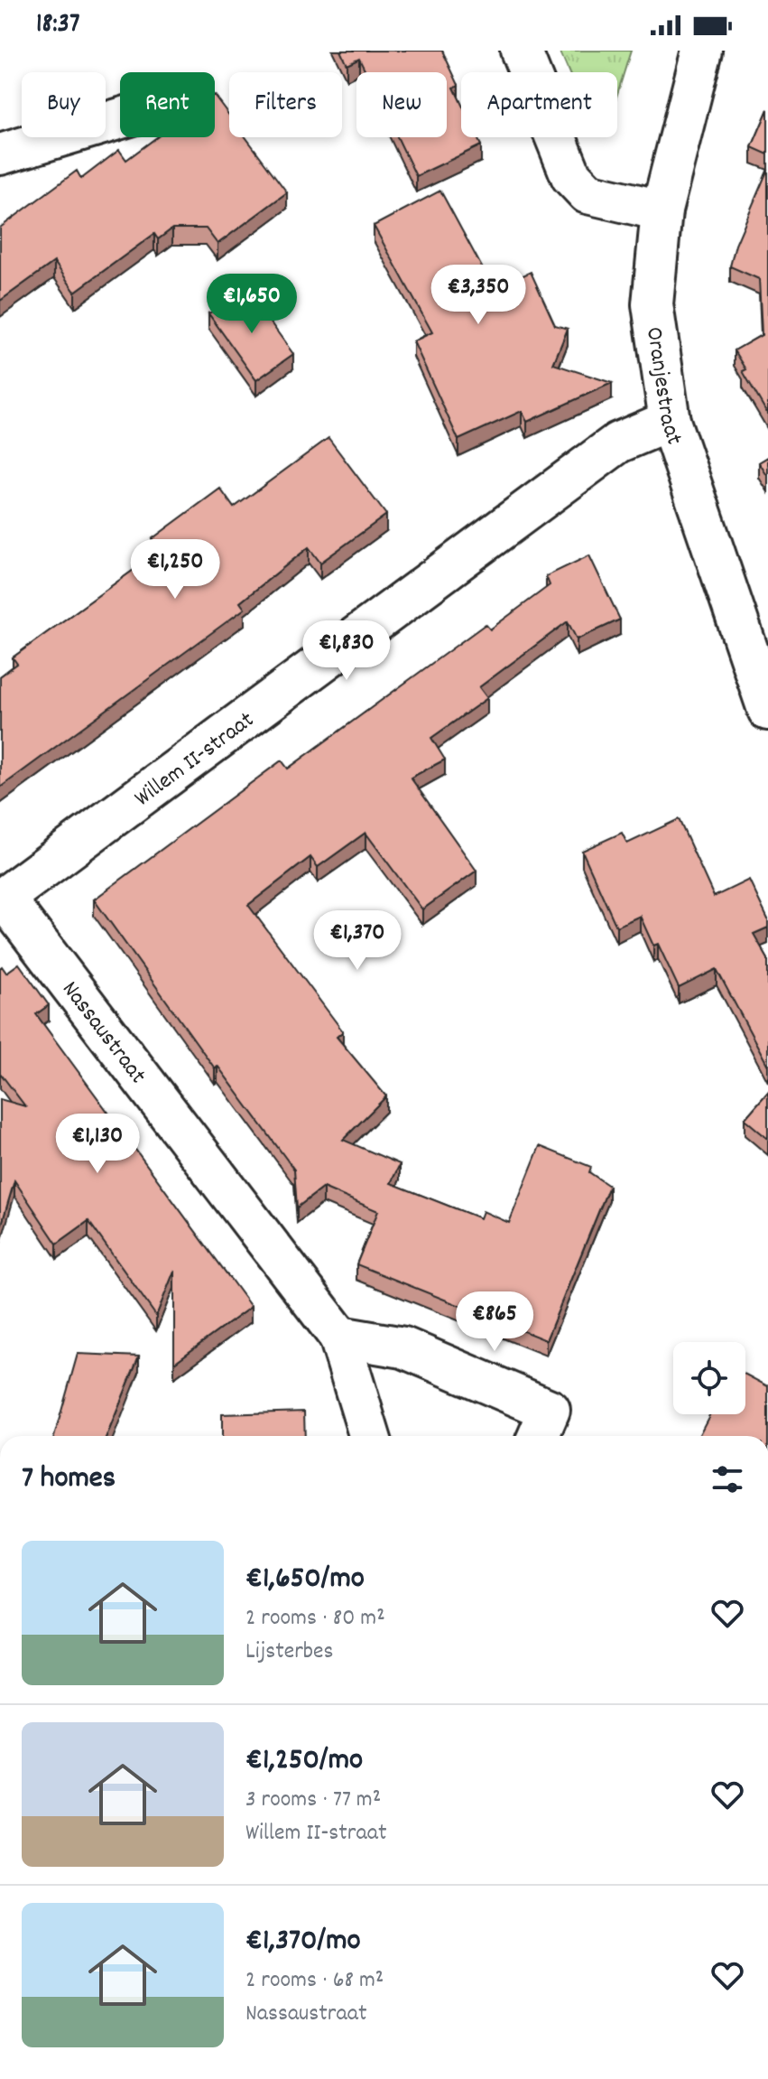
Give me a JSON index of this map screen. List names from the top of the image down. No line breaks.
{"streets":{"street":["Oranjestraat","Willem II-straat","Nassaustraat"]},"crossings":[["Oranjestraat","Willem II-straat"],["Willem II-straat","Nassaustraat"]],"page":{"status":"18:37","chip":["Buy","Rent","Filters","New","Apartment"],"price":["€3,350","€1,650","€1,250","€1,830","€1,370","€1,130","€865"],"heading":"7 homes","list":[{"name":"€1,650/mo","note":"2 rooms · 80 m² · Lijsterbes"},{"name":"€1,250/mo","note":"3 rooms · 77 m² · Willem II-straat"},{"name":"€1,370/mo","note":"2 rooms · 68 m² · Nassaustraat"}]}}
